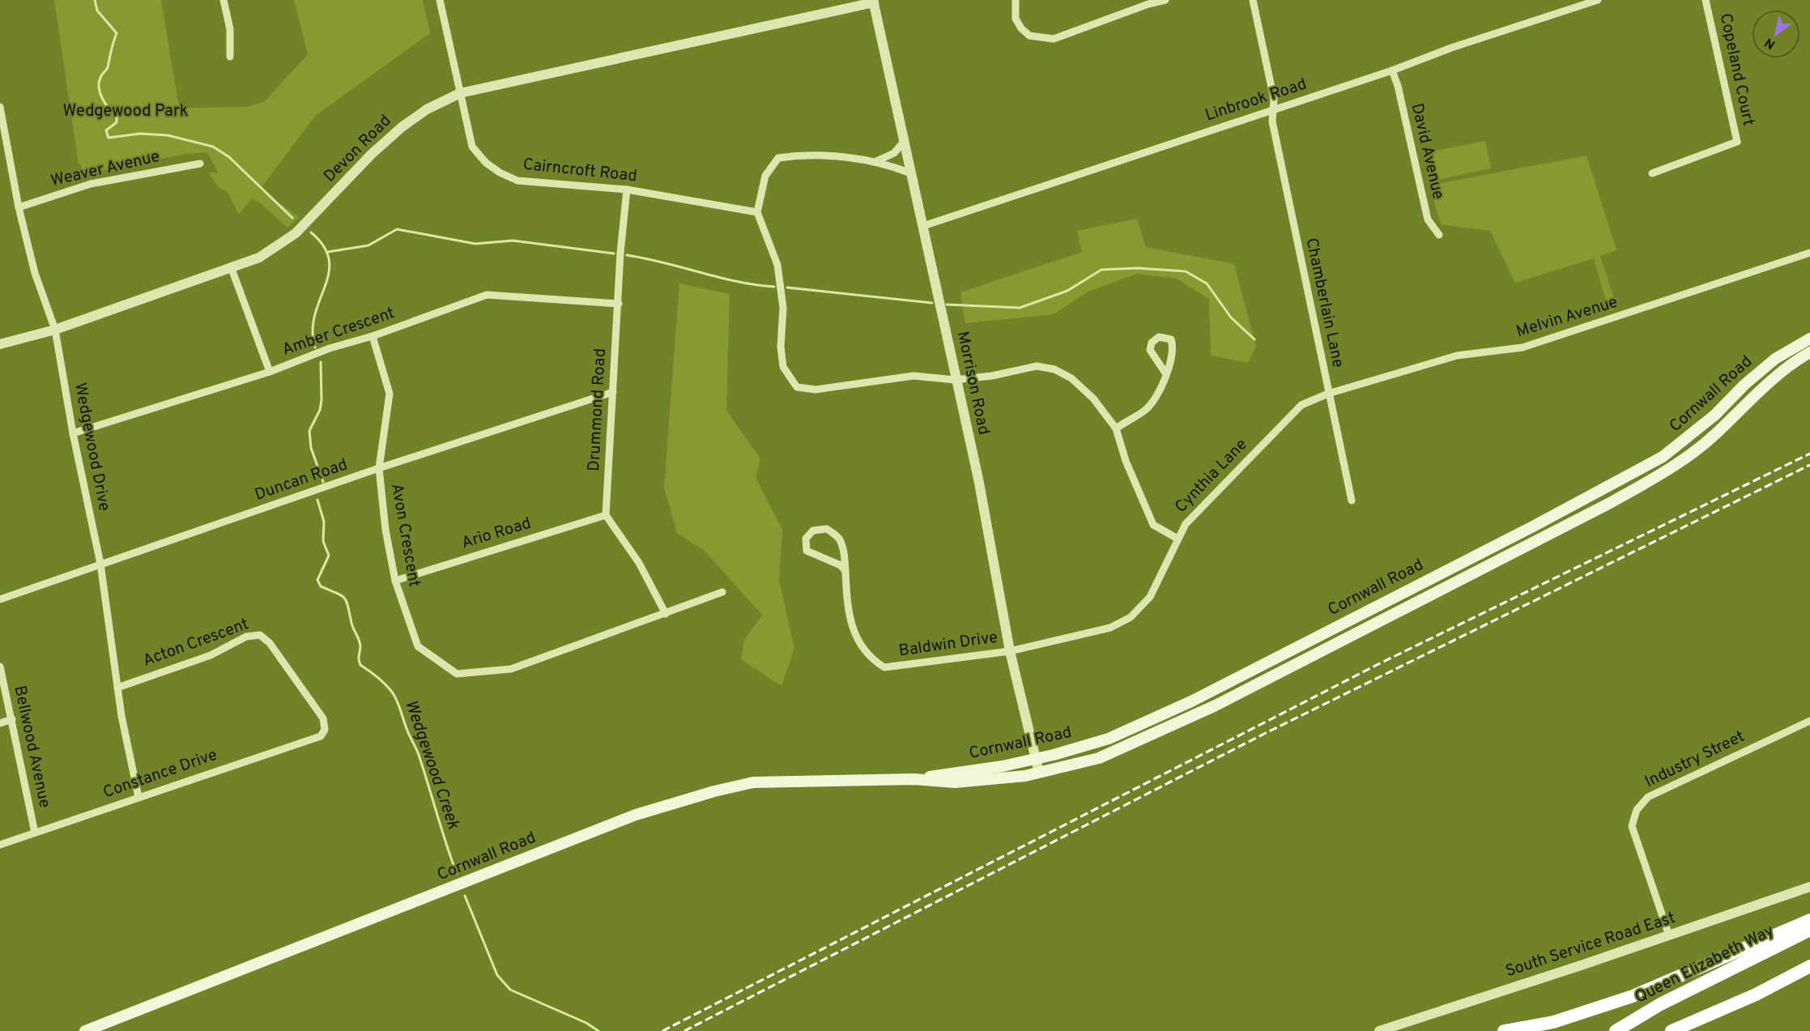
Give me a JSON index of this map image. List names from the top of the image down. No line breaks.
{"streets":{"highway":["Queen Elizabeth Way"],"main road":["Cornwall Road"],"street":["Copeland Court","Linbrook Road","Devon Road","David Avenue","Weaver Avenue","Cairncroft Road","Chamberlain Lane","Melvin Avenue","Amber Crescent","Morrison Road","Drummond Road","Wedgewood Drive","Cynthia Lane","Duncan Road","Ario Road","Avon Crescent","Acton Crescent","Baldwin Drive","Bellwood Avenue","Industry Street","Constance Drive","South Service Road East"]},"crossings":[["Linbrook Road","David Avenue"],["Linbrook Road","Chamberlain Lane"],["Linbrook Road","Morrison Road"],["Devon Road","Cairncroft Road"],["Devon Road","Morrison Road"],["Devon Road","Wedgewood Drive"],["Weaver Avenue","Wedgewood Drive"],["Cairncroft Road","Drummond Road"],["Chamberlain Lane","Melvin Avenue"],["Chamberlain Lane","Cynthia Lane"],["Melvin Avenue","Cynthia Lane"],["Amber Crescent","Drummond Road"],["Amber Crescent","Wedgewood Drive"],["Amber Crescent","Avon Crescent"],["Morrison Road","Cornwall Road"],["Morrison Road","Cynthia Lane"],["Morrison Road","Baldwin Drive"],["Drummond Road","Duncan Road"],["Drummond Road","Ario Road"],["Wedgewood Drive","Duncan Road"],["Wedgewood Drive","Acton Crescent"],["Wedgewood Drive","Constance Drive"],["Cynthia Lane","Baldwin Drive"],["Duncan Road","Avon Crescent"],["Ario Road","Avon Crescent"],["Acton Crescent","Constance Drive"],["Bellwood Avenue","Constance Drive"],["Industry Street","South Service Road East"]],"water":["Wedgewood Creek"],"parks":["Wedgewood Park"],"north":"bottom left"}
